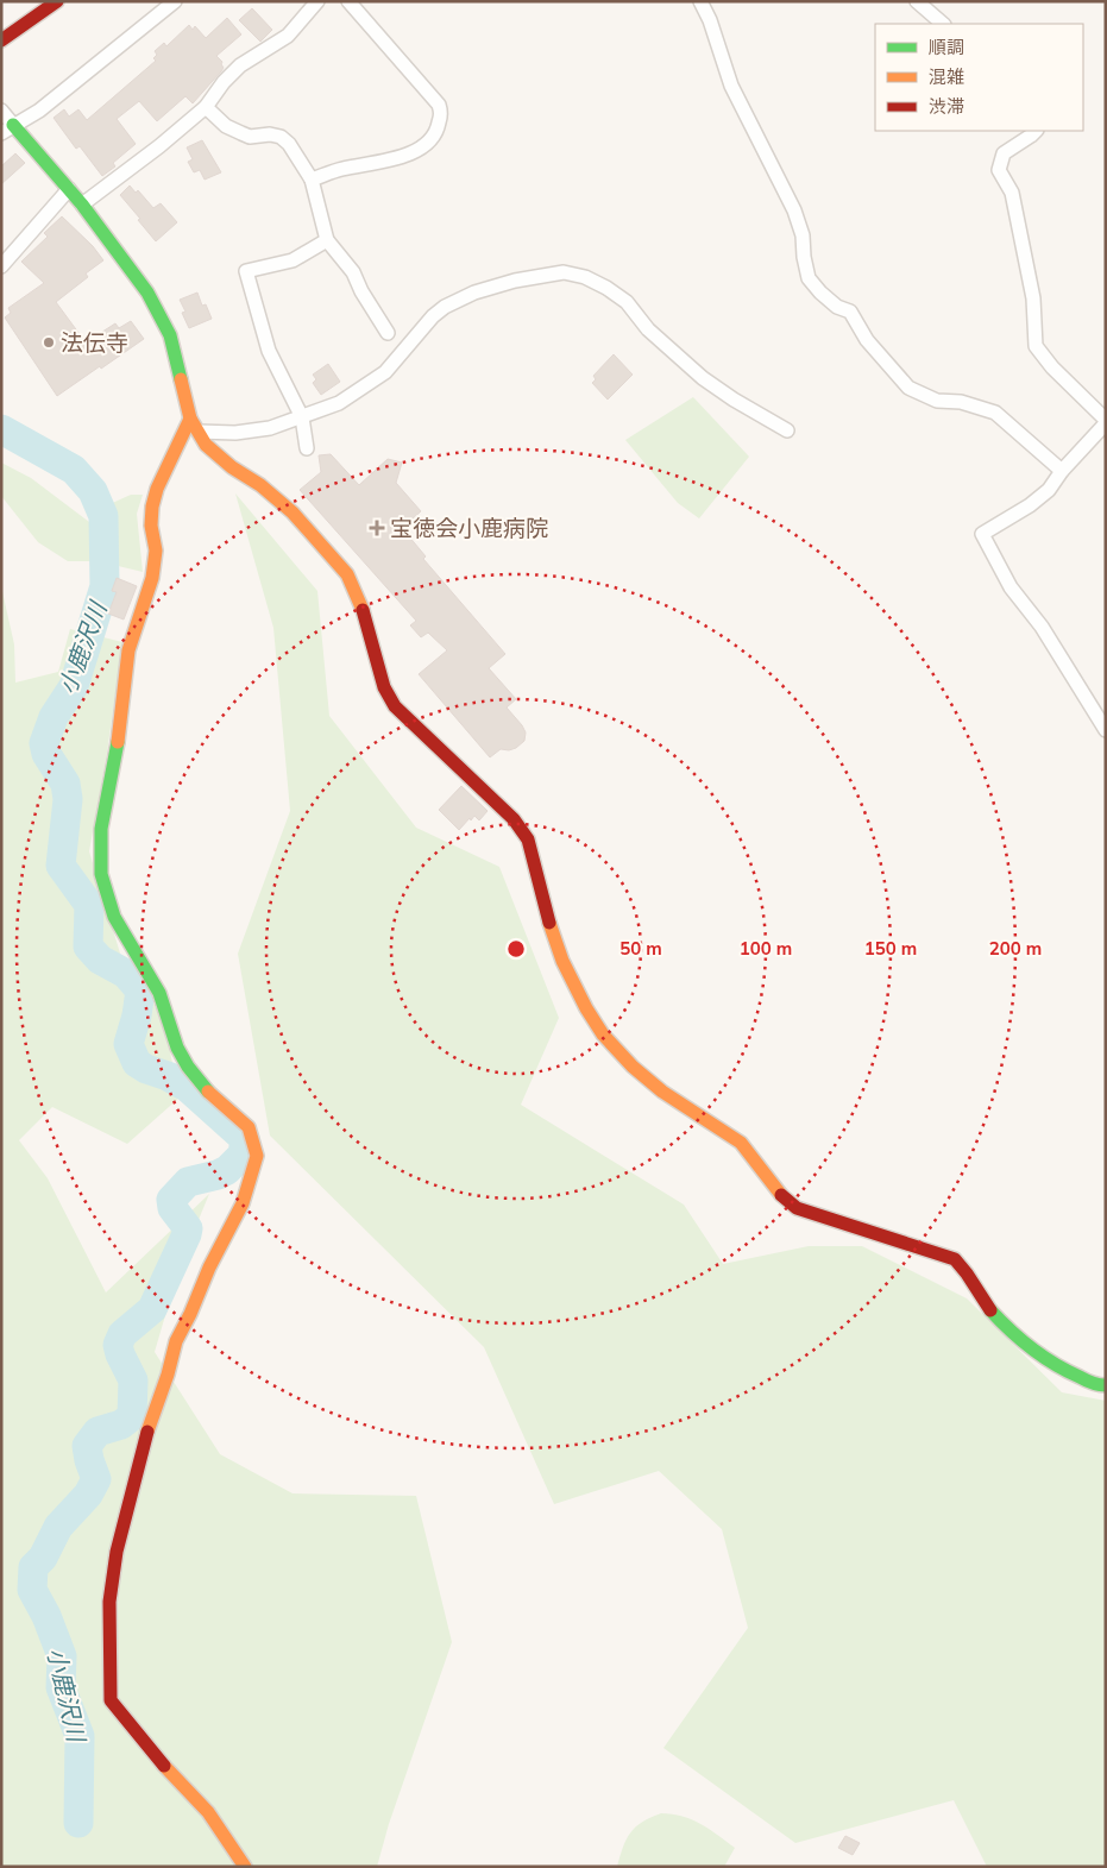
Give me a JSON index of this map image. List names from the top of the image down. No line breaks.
{"water":["小鹿沢川"],"places":{"other":["法伝寺"],"health":["宝徳会小鹿病院"]},"legend":["順調","混雑","渋滞"],"rings":["50 m","100 m","150 m","200 m"]}
